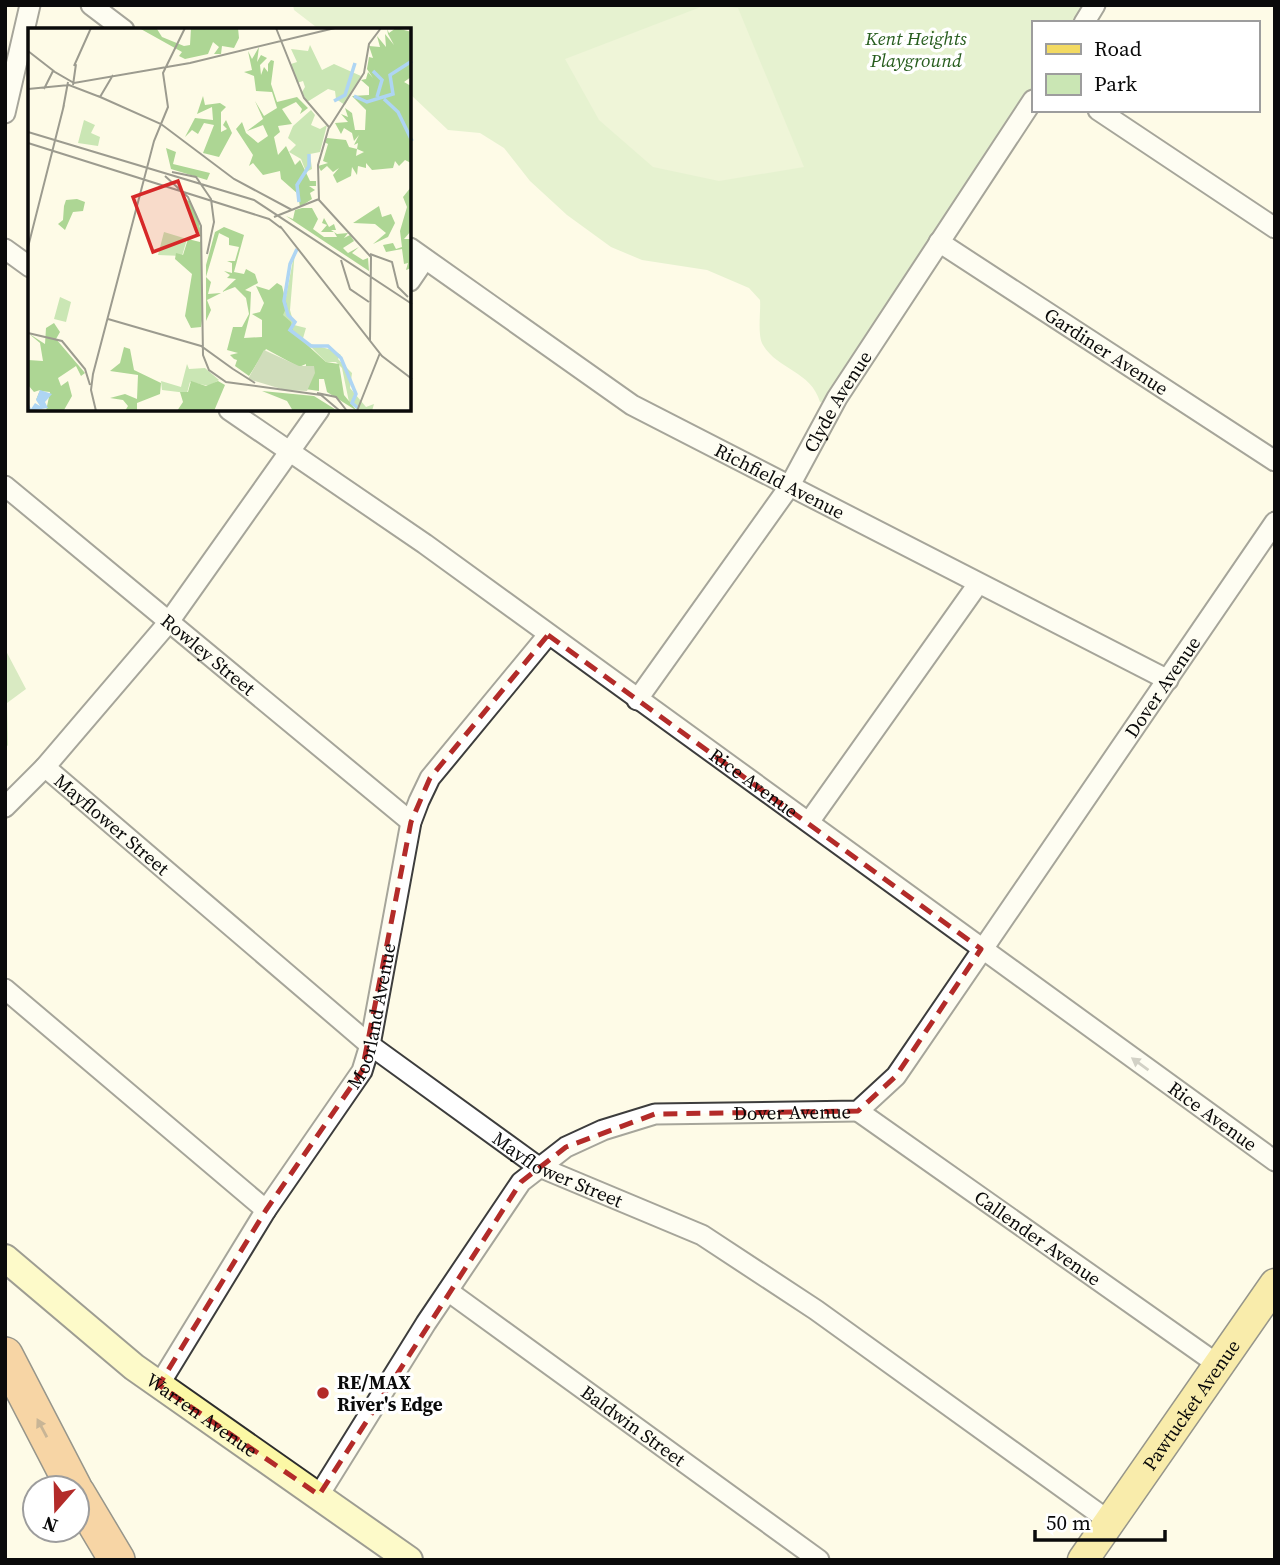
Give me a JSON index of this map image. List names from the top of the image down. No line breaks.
{"streets":{"main road":["Pawtucket Avenue","Warren Avenue"],"street":["Gardiner Avenue","Clyde Avenue","Richfield Avenue","Rowley Street","Dover Avenue","Rice Avenue","Mayflower Street","Moorland Avenue","Callender Avenue","Baldwin Street"]},"crossings":[["Gardiner Avenue","Clyde Avenue"],["Clyde Avenue","Richfield Avenue"],["Clyde Avenue","Rice Avenue"],["Richfield Avenue","Dover Avenue"],["Rowley Street","Moorland Avenue"],["Dover Avenue","Rice Avenue"],["Dover Avenue","Mayflower Street"],["Dover Avenue","Callender Avenue"],["Dover Avenue","Warren Avenue"],["Dover Avenue","Baldwin Street"],["Rice Avenue","Moorland Avenue"],["Mayflower Street","Moorland Avenue"],["Mayflower Street","Pawtucket Avenue"],["Moorland Avenue","Warren Avenue"],["Callender Avenue","Pawtucket Avenue"]],"parks":["Kent Heights Playground"],"places":["RE/MAX River's Edge"],"legend":["Road","Park"],"scale_bar":"50 m","north":"bottom"}
